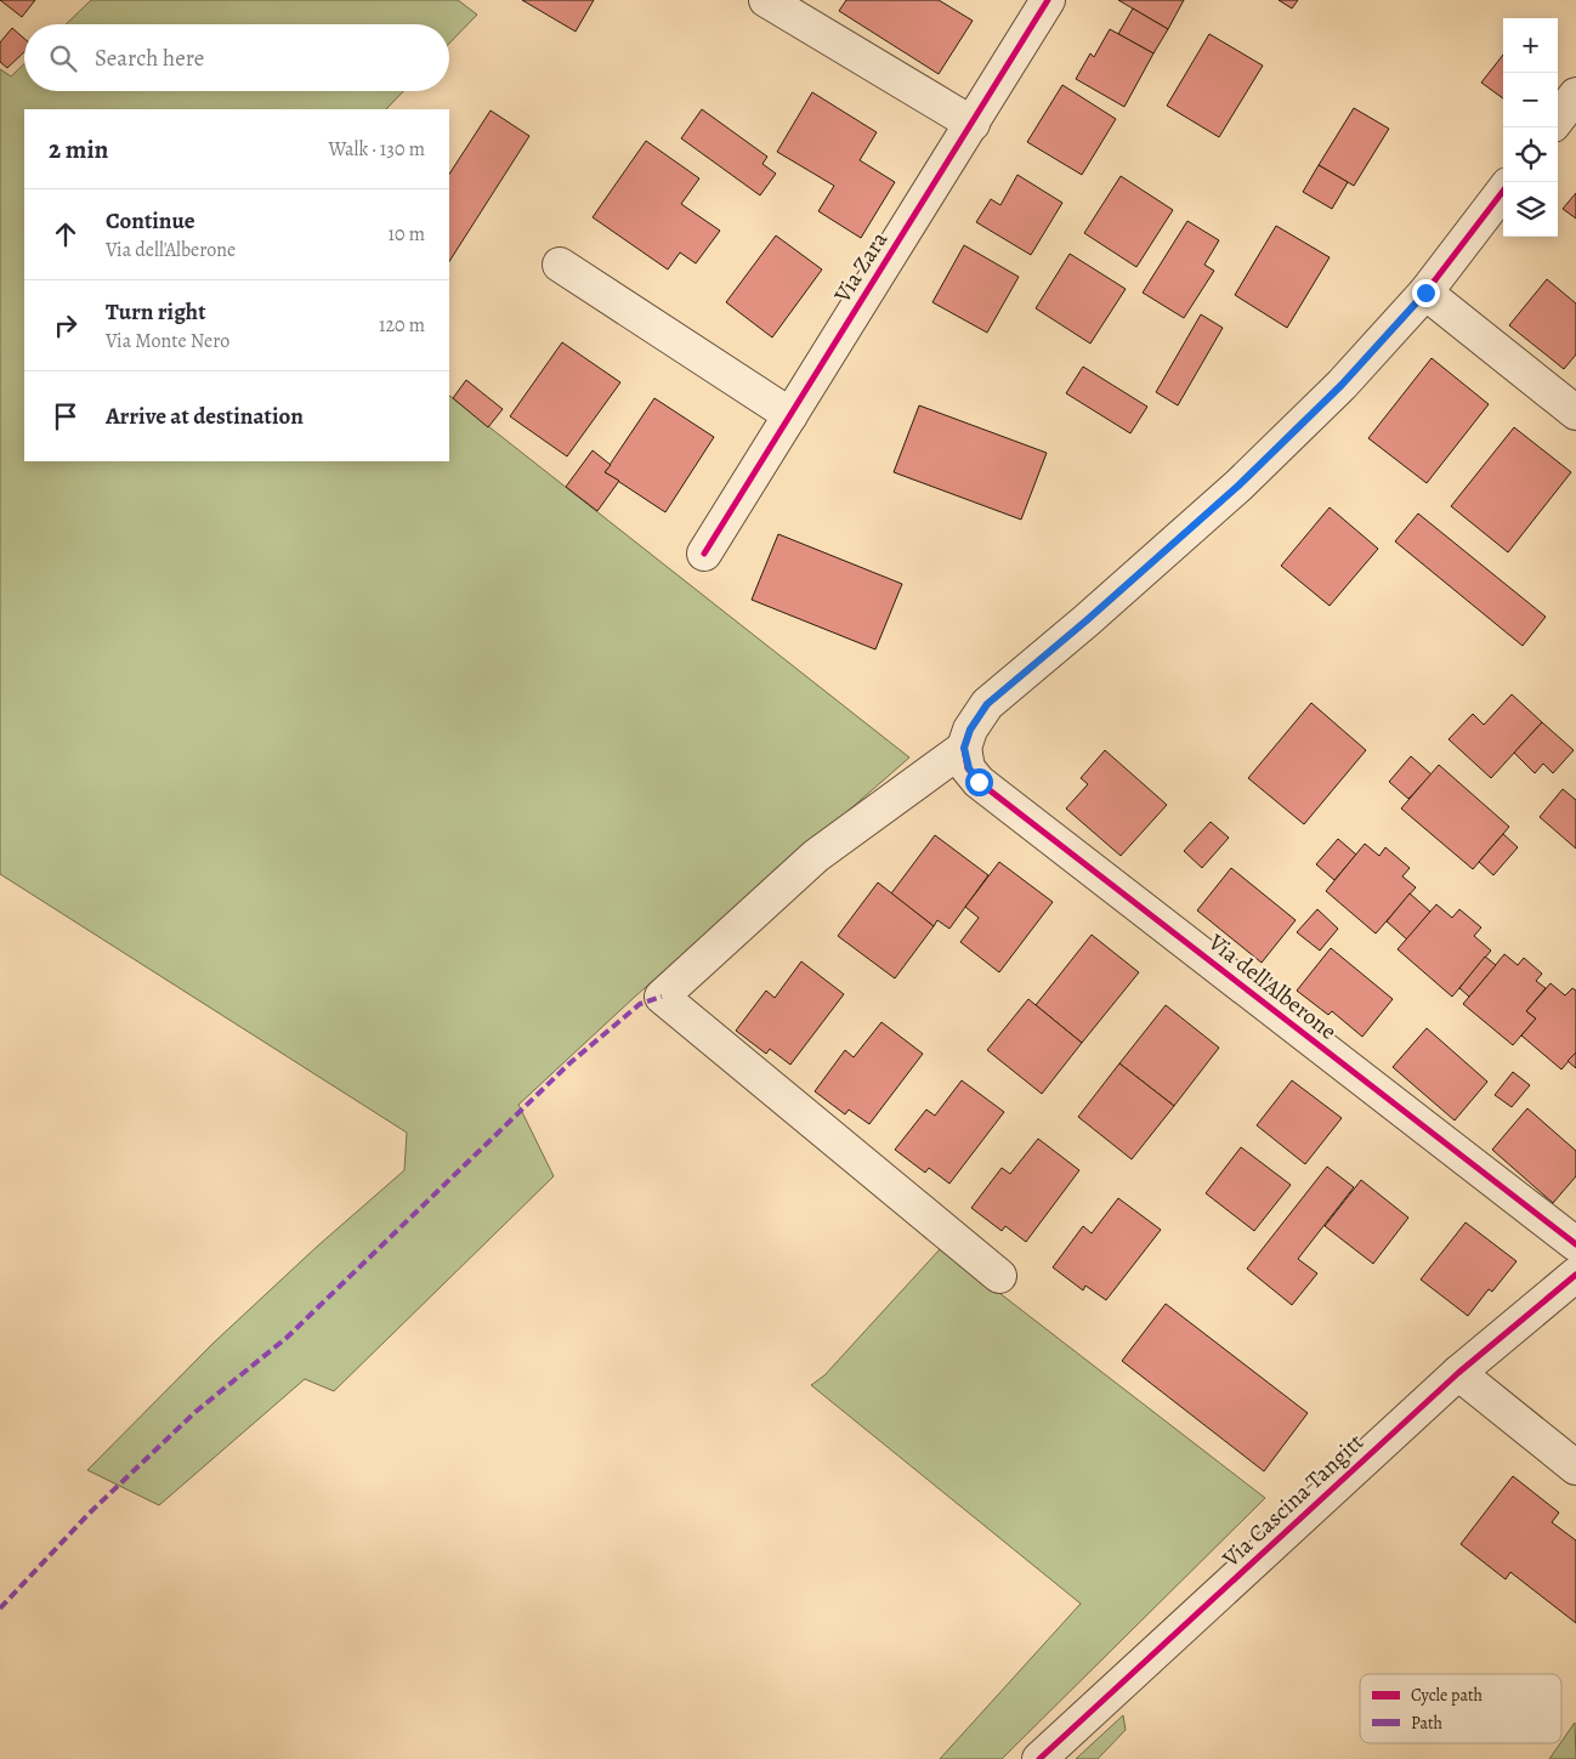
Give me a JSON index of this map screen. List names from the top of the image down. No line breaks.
{"streets":{"street":["Via Zara","Via dell'Alberone","Via Cascina Tangitt"]},"legend":["Cycle path","Path"],"page":{"map_buttons":["+","−"],"search":"Search here","heading":["2 min","Walk · 130 m"],"list":[["Continue","Via dell'Alberone","10 m"],["Turn right","Via Monte Nero","120 m"],"Arrive at destination"]}}
